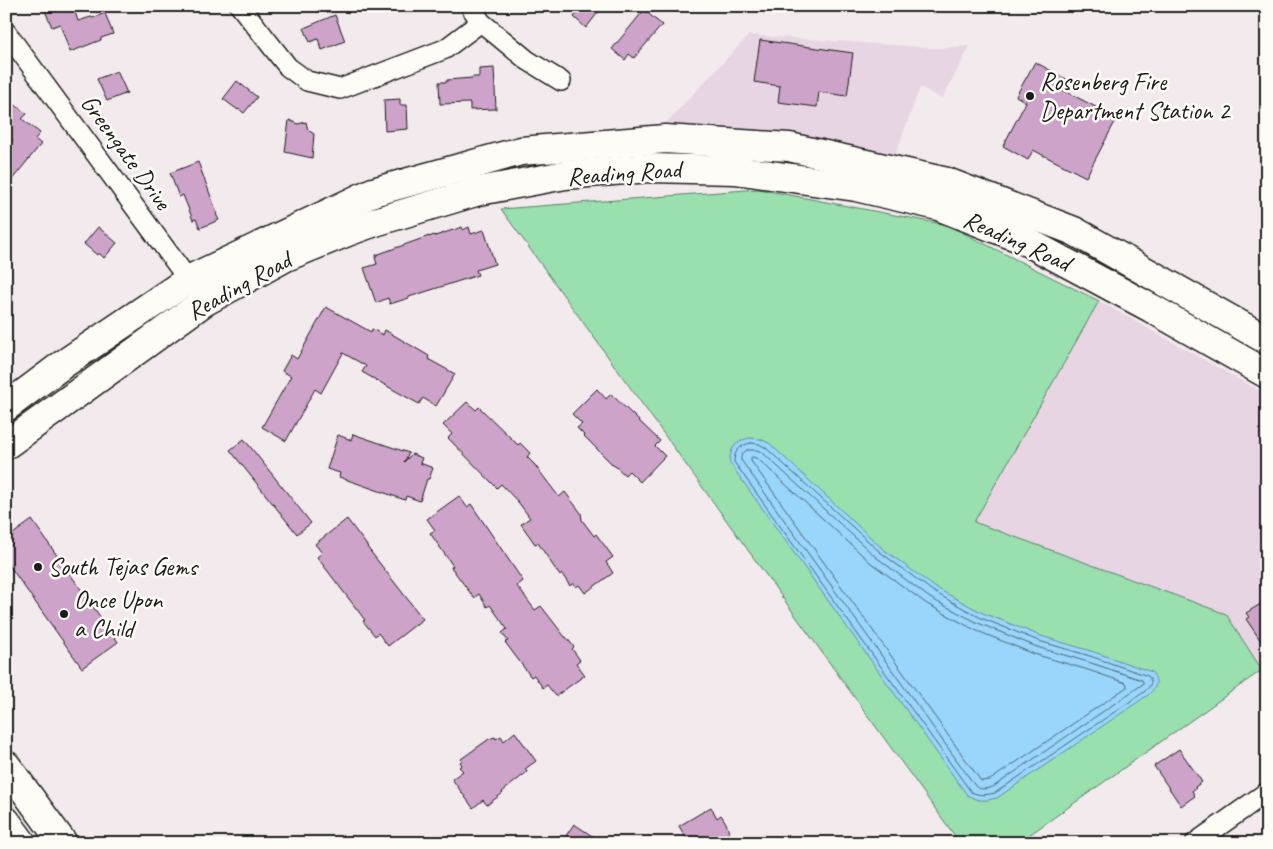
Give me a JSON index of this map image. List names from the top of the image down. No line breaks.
{"streets":{"main road":["Reading Road"],"street":["Greengate Drive"]},"crossings":[["Greengate Drive","Reading Road"]],"places":["Rosenberg Fire Department Station 2","South Tejas Gems","Once Upon a Child"]}
